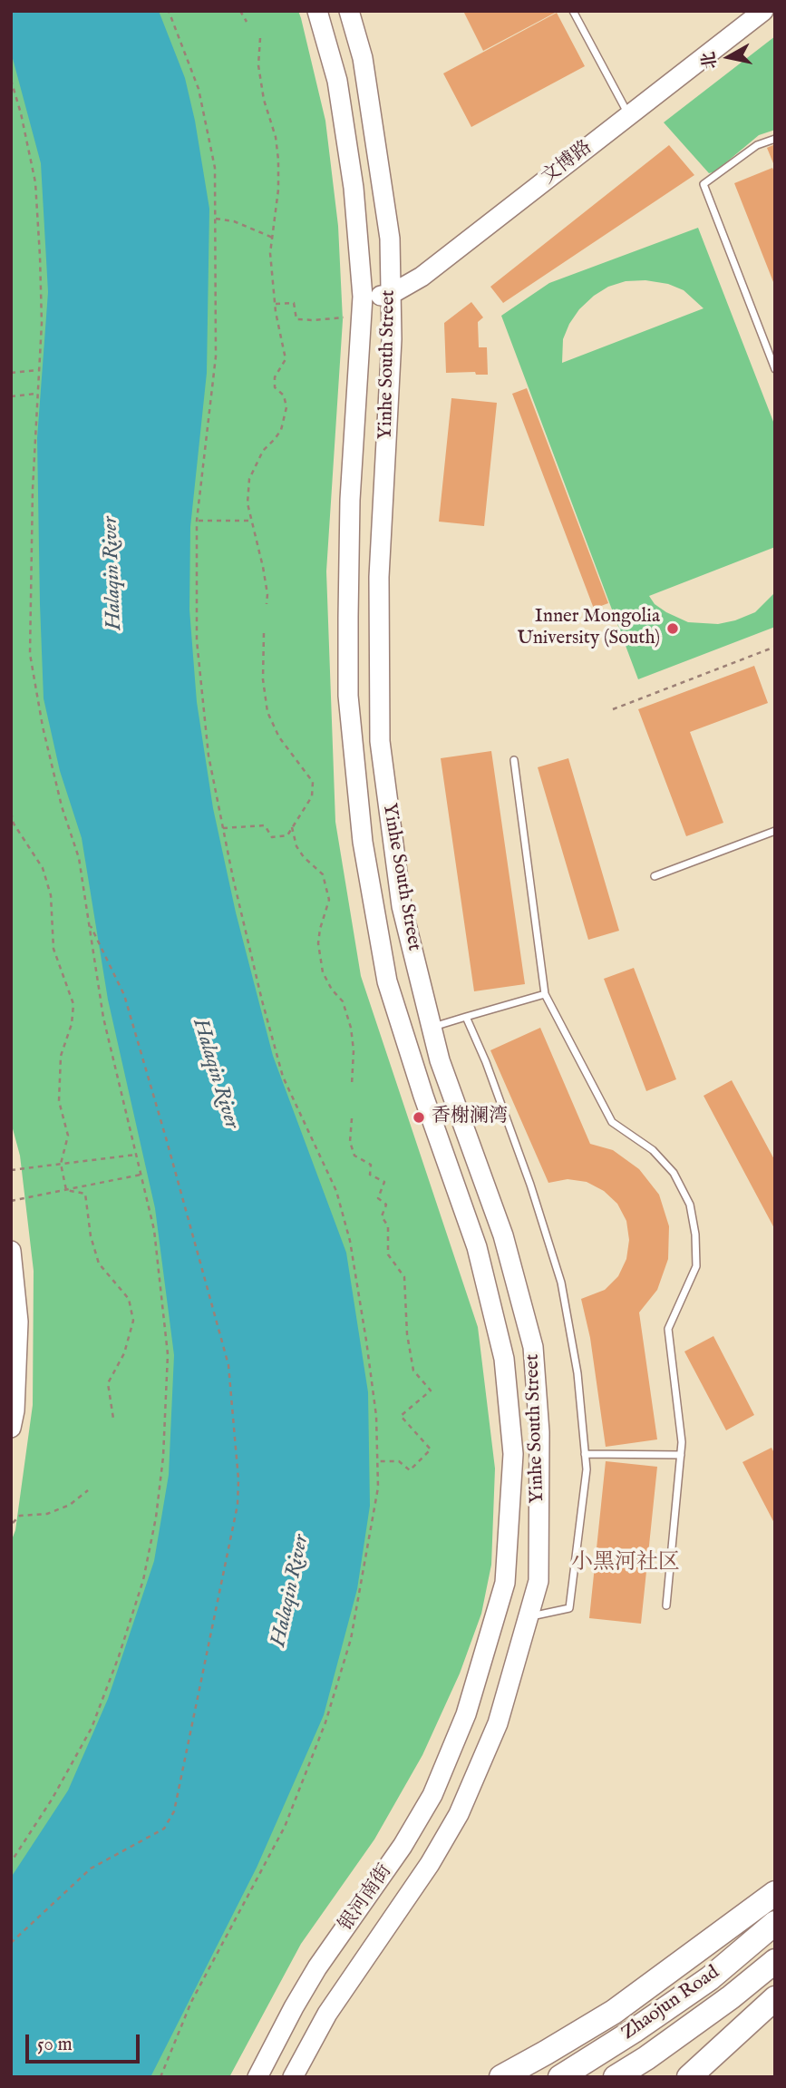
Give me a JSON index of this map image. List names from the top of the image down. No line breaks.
{"streets":{"highway":["Zhaojun Road"],"main road":["文博路","Yinhe South Street","银河南街"]},"crossings":[["文博路","Yinhe South Street"],["Yinhe South Street","银河南街"]],"districts":["小黑河社区"],"water":["Halaqin River"],"places":["Inner Mongolia University (South)","香榭澜湾"],"scale_bar":"50 m","north":"left"}
